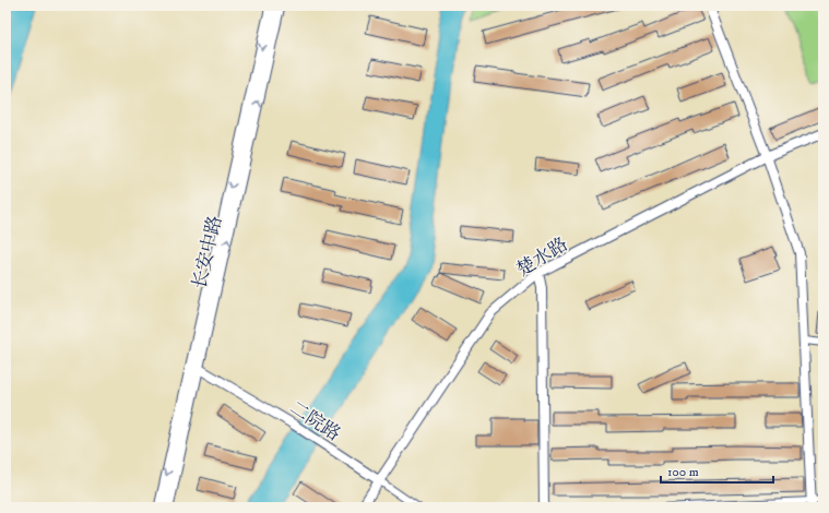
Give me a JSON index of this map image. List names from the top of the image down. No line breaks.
{"streets":{"main road":["长安中路"],"street":["楚水路","二院路"]},"crossings":[["长安中路","二院路"],["楚水路","二院路"]],"scale_bar":"100 m"}
